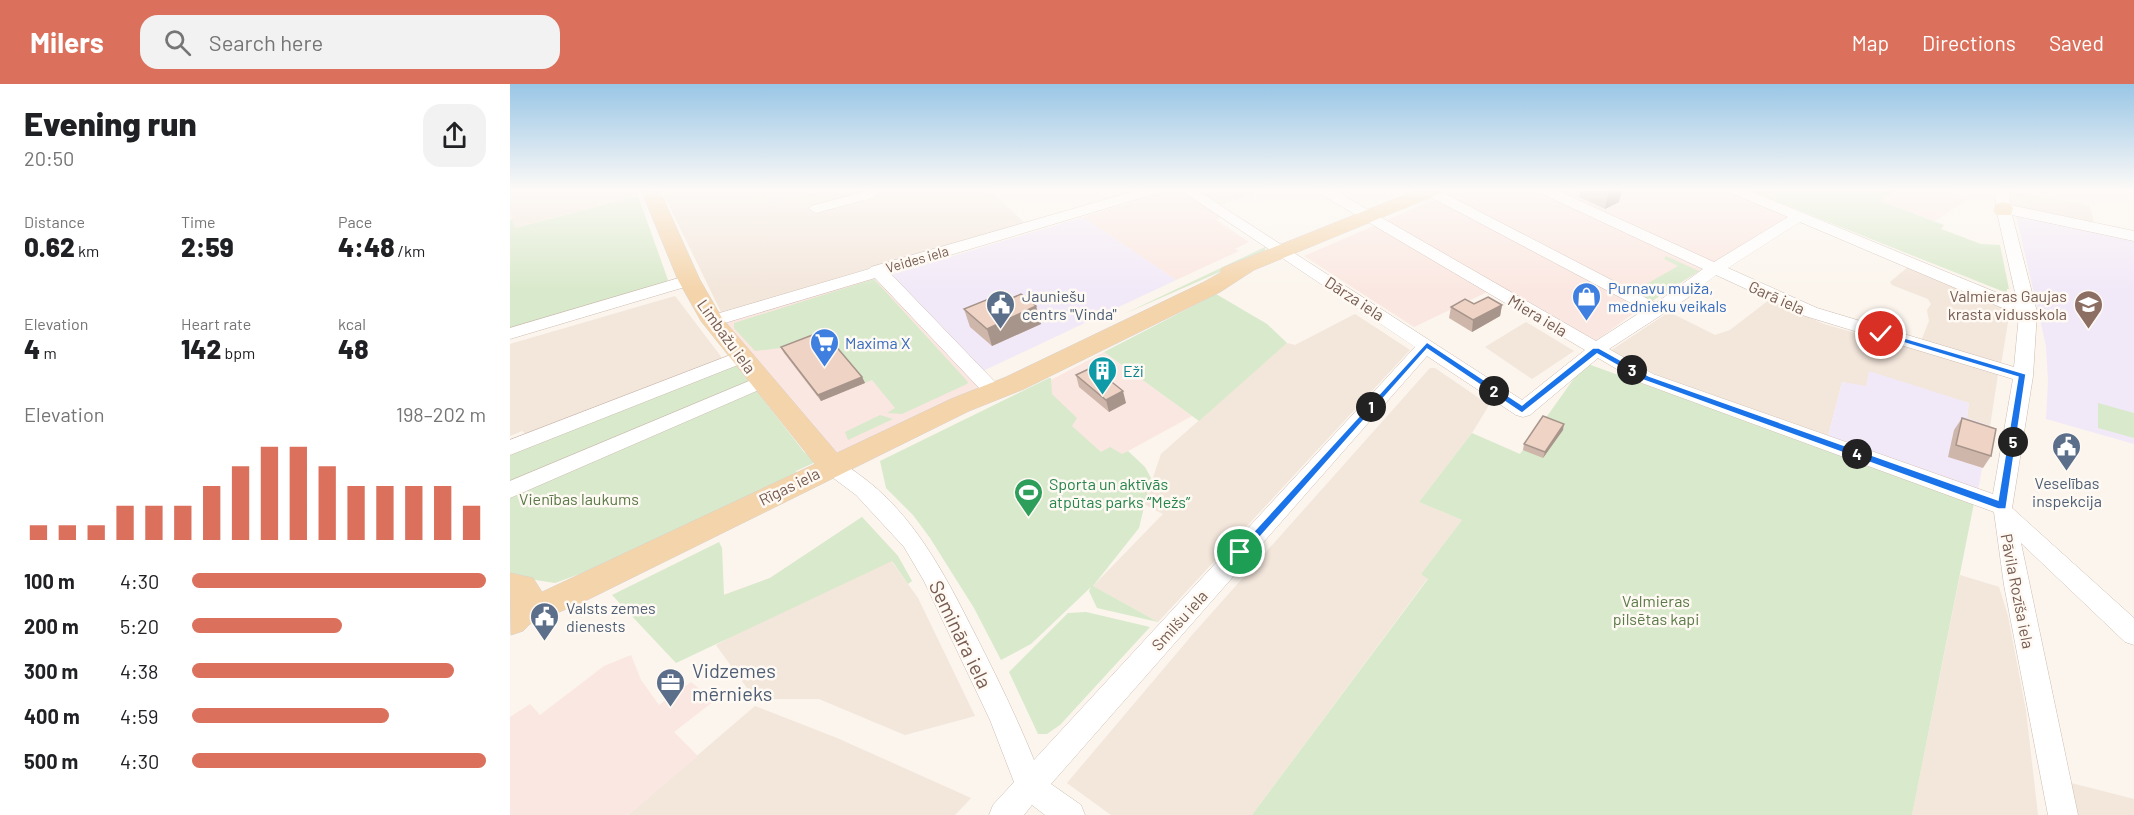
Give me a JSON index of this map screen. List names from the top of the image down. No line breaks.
{"streets":{"main road":["Limbažu iela","Rīgas iela"],"street":["Veides iela","Garā iela","Dārza iela","Miera iela","Pāvila Rozīša iela","Smilšu iela","Semināra iela"]},"crossings":[["Veides iela","Limbažu iela"],["Garā iela","Pāvila Rozīša iela"],["Dārza iela","Miera iela"],["Dārza iela","Rīgas iela"],["Dārza iela","Smilšu iela"],["Miera iela","Pāvila Rozīša iela"],["Limbažu iela","Rīgas iela"],["Limbažu iela","Semināra iela"],["Rīgas iela","Semināra iela"],["Smilšu iela","Semināra iela"]],"parks":["Vienības laukums","Valmieras pilsētas kapi"],"places":{"shop":["Purnavu muiža, mednieku veikals"],"public building":["Jauniešu centrs \"Vinda\"","Veselības inspekcija","Valsts zemes dienests"],"school or university":["Valmieras Gaujas krasta vidusskola"],"supermarket":["Maxima X"],"building":["Eži"],"sports":["Sporta un aktīvās atpūtas parks “Mežs”"],"office":["Vidzemes mērnieks"]},"page":{"header":"Milers","search":"Search here","nav":["Map","Directions","Saved"],"heading":["Evening run","20:50"],"stats":[["Distance","0.62 km"],["Time","2:59"],["Pace","4:48 /km"],["Elevation","4 m"],["Heart rate","142 bpm"],["kcal","48"]],"pins":["3","2","1","5","4"],"chart":["Elevation","198–202 m"],"list":[{"name":"100 m","note":"4:30"},{"name":"200 m","note":"5:20"},{"name":"300 m","note":"4:38"},{"name":"400 m","note":"4:59"},{"name":"500 m","note":"4:30"}]}}
